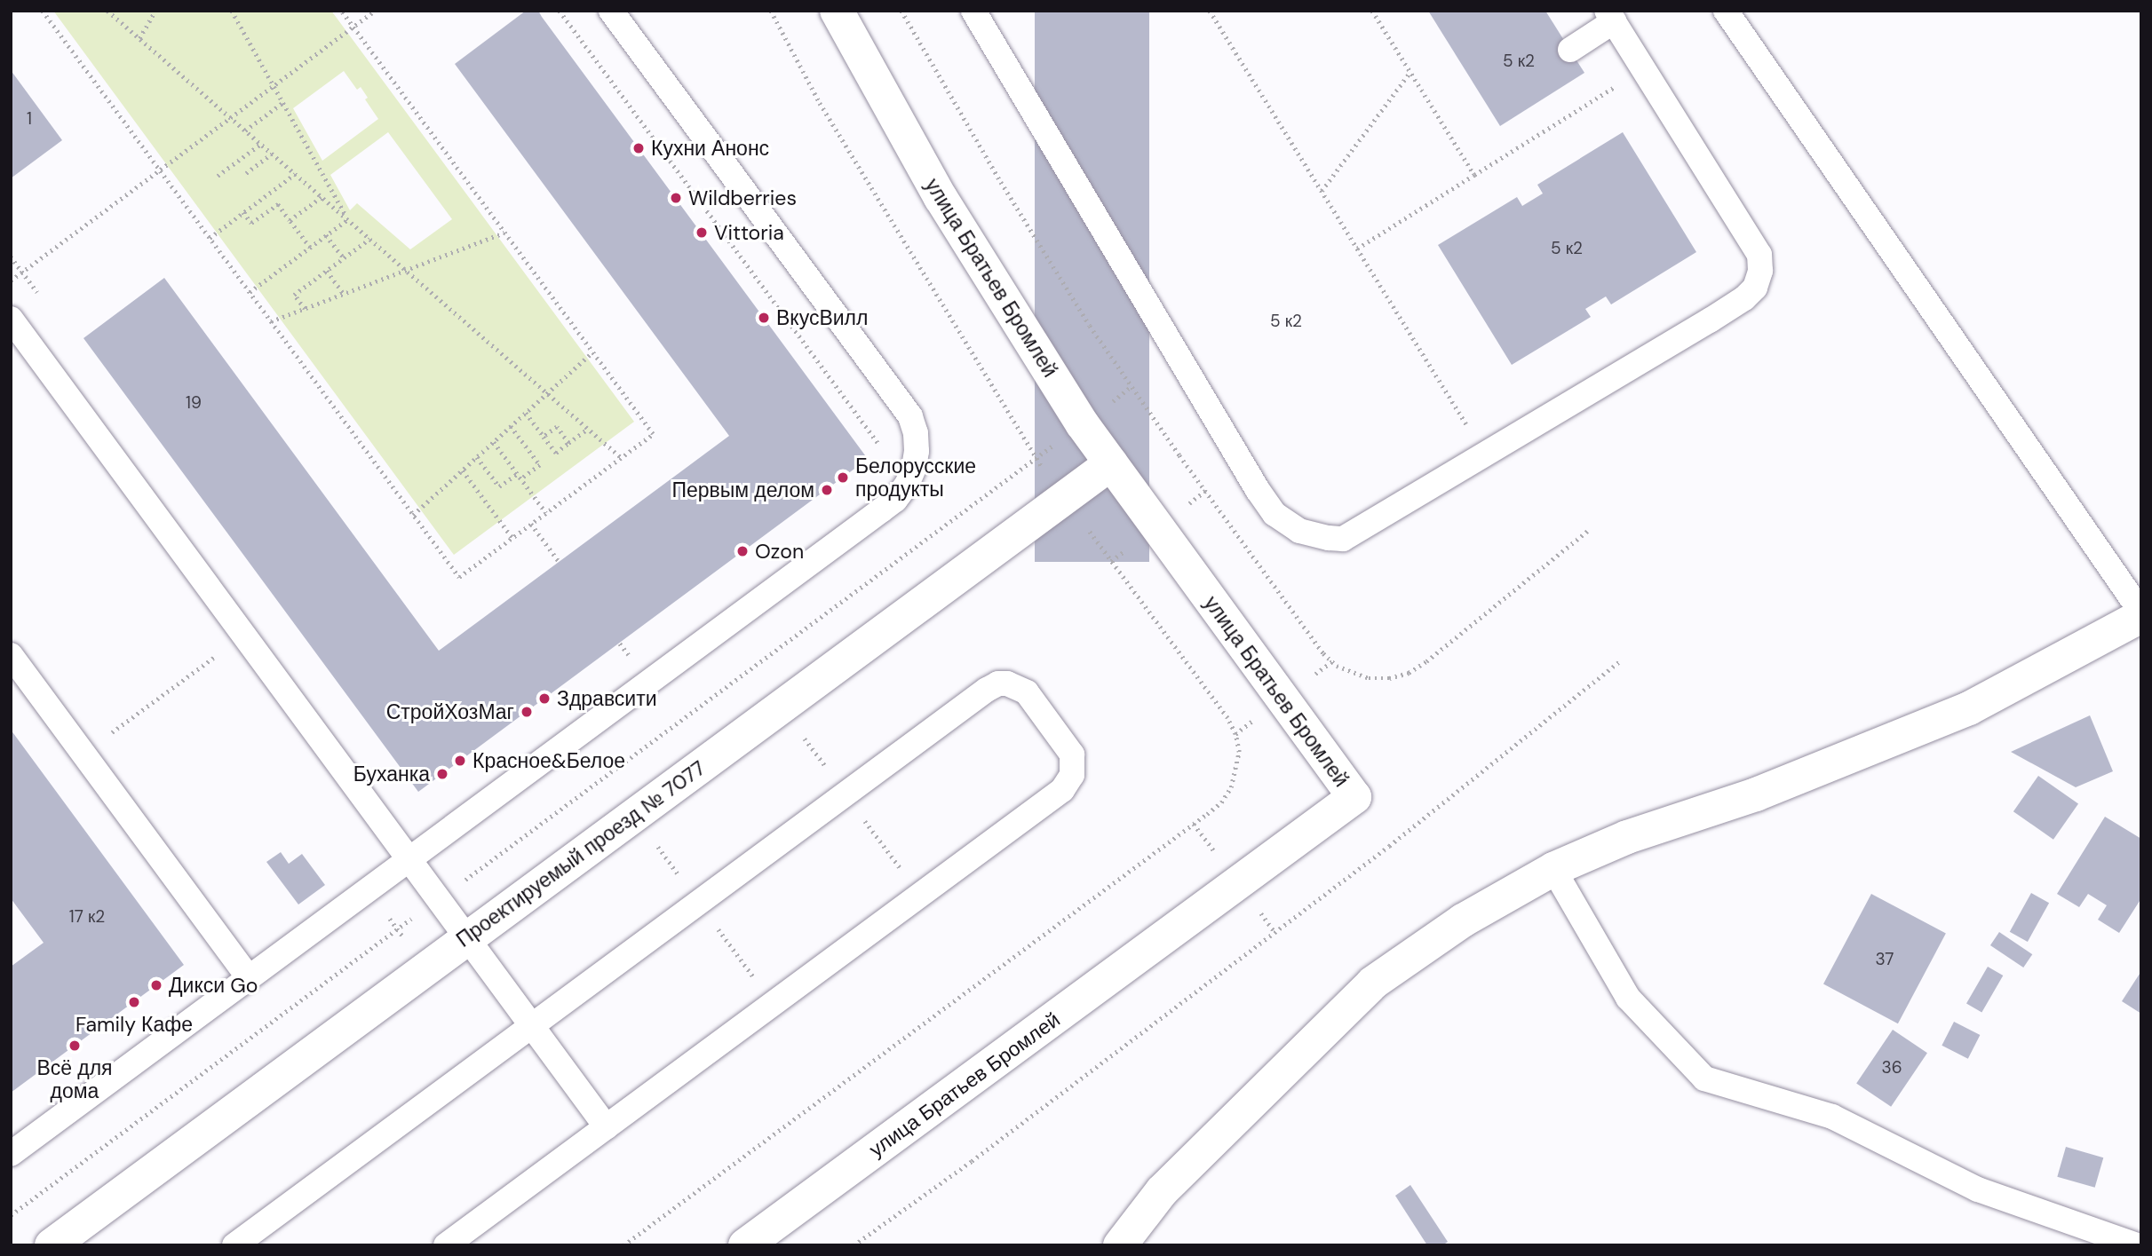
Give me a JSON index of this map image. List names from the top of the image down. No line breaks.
{"streets":{"street":["улица Братьев Бромлей","Проектируемый проезд № 7077"]},"crossings":[["улица Братьев Бромлей","Проектируемый проезд № 7077"]],"places":["Кухни Анонс","Wildberries","Vittoria","ВкусВилл","Белорусские продукты","Первым делом","Ozon","Здравсити","СтройХозМаг","Красное&Белое","Буханка","Дикси Go","Family Кафе","Всё для дома"],"house_numbers":["5 к2","1","5 к2","5 к2","19","17 к2","37","36"]}
